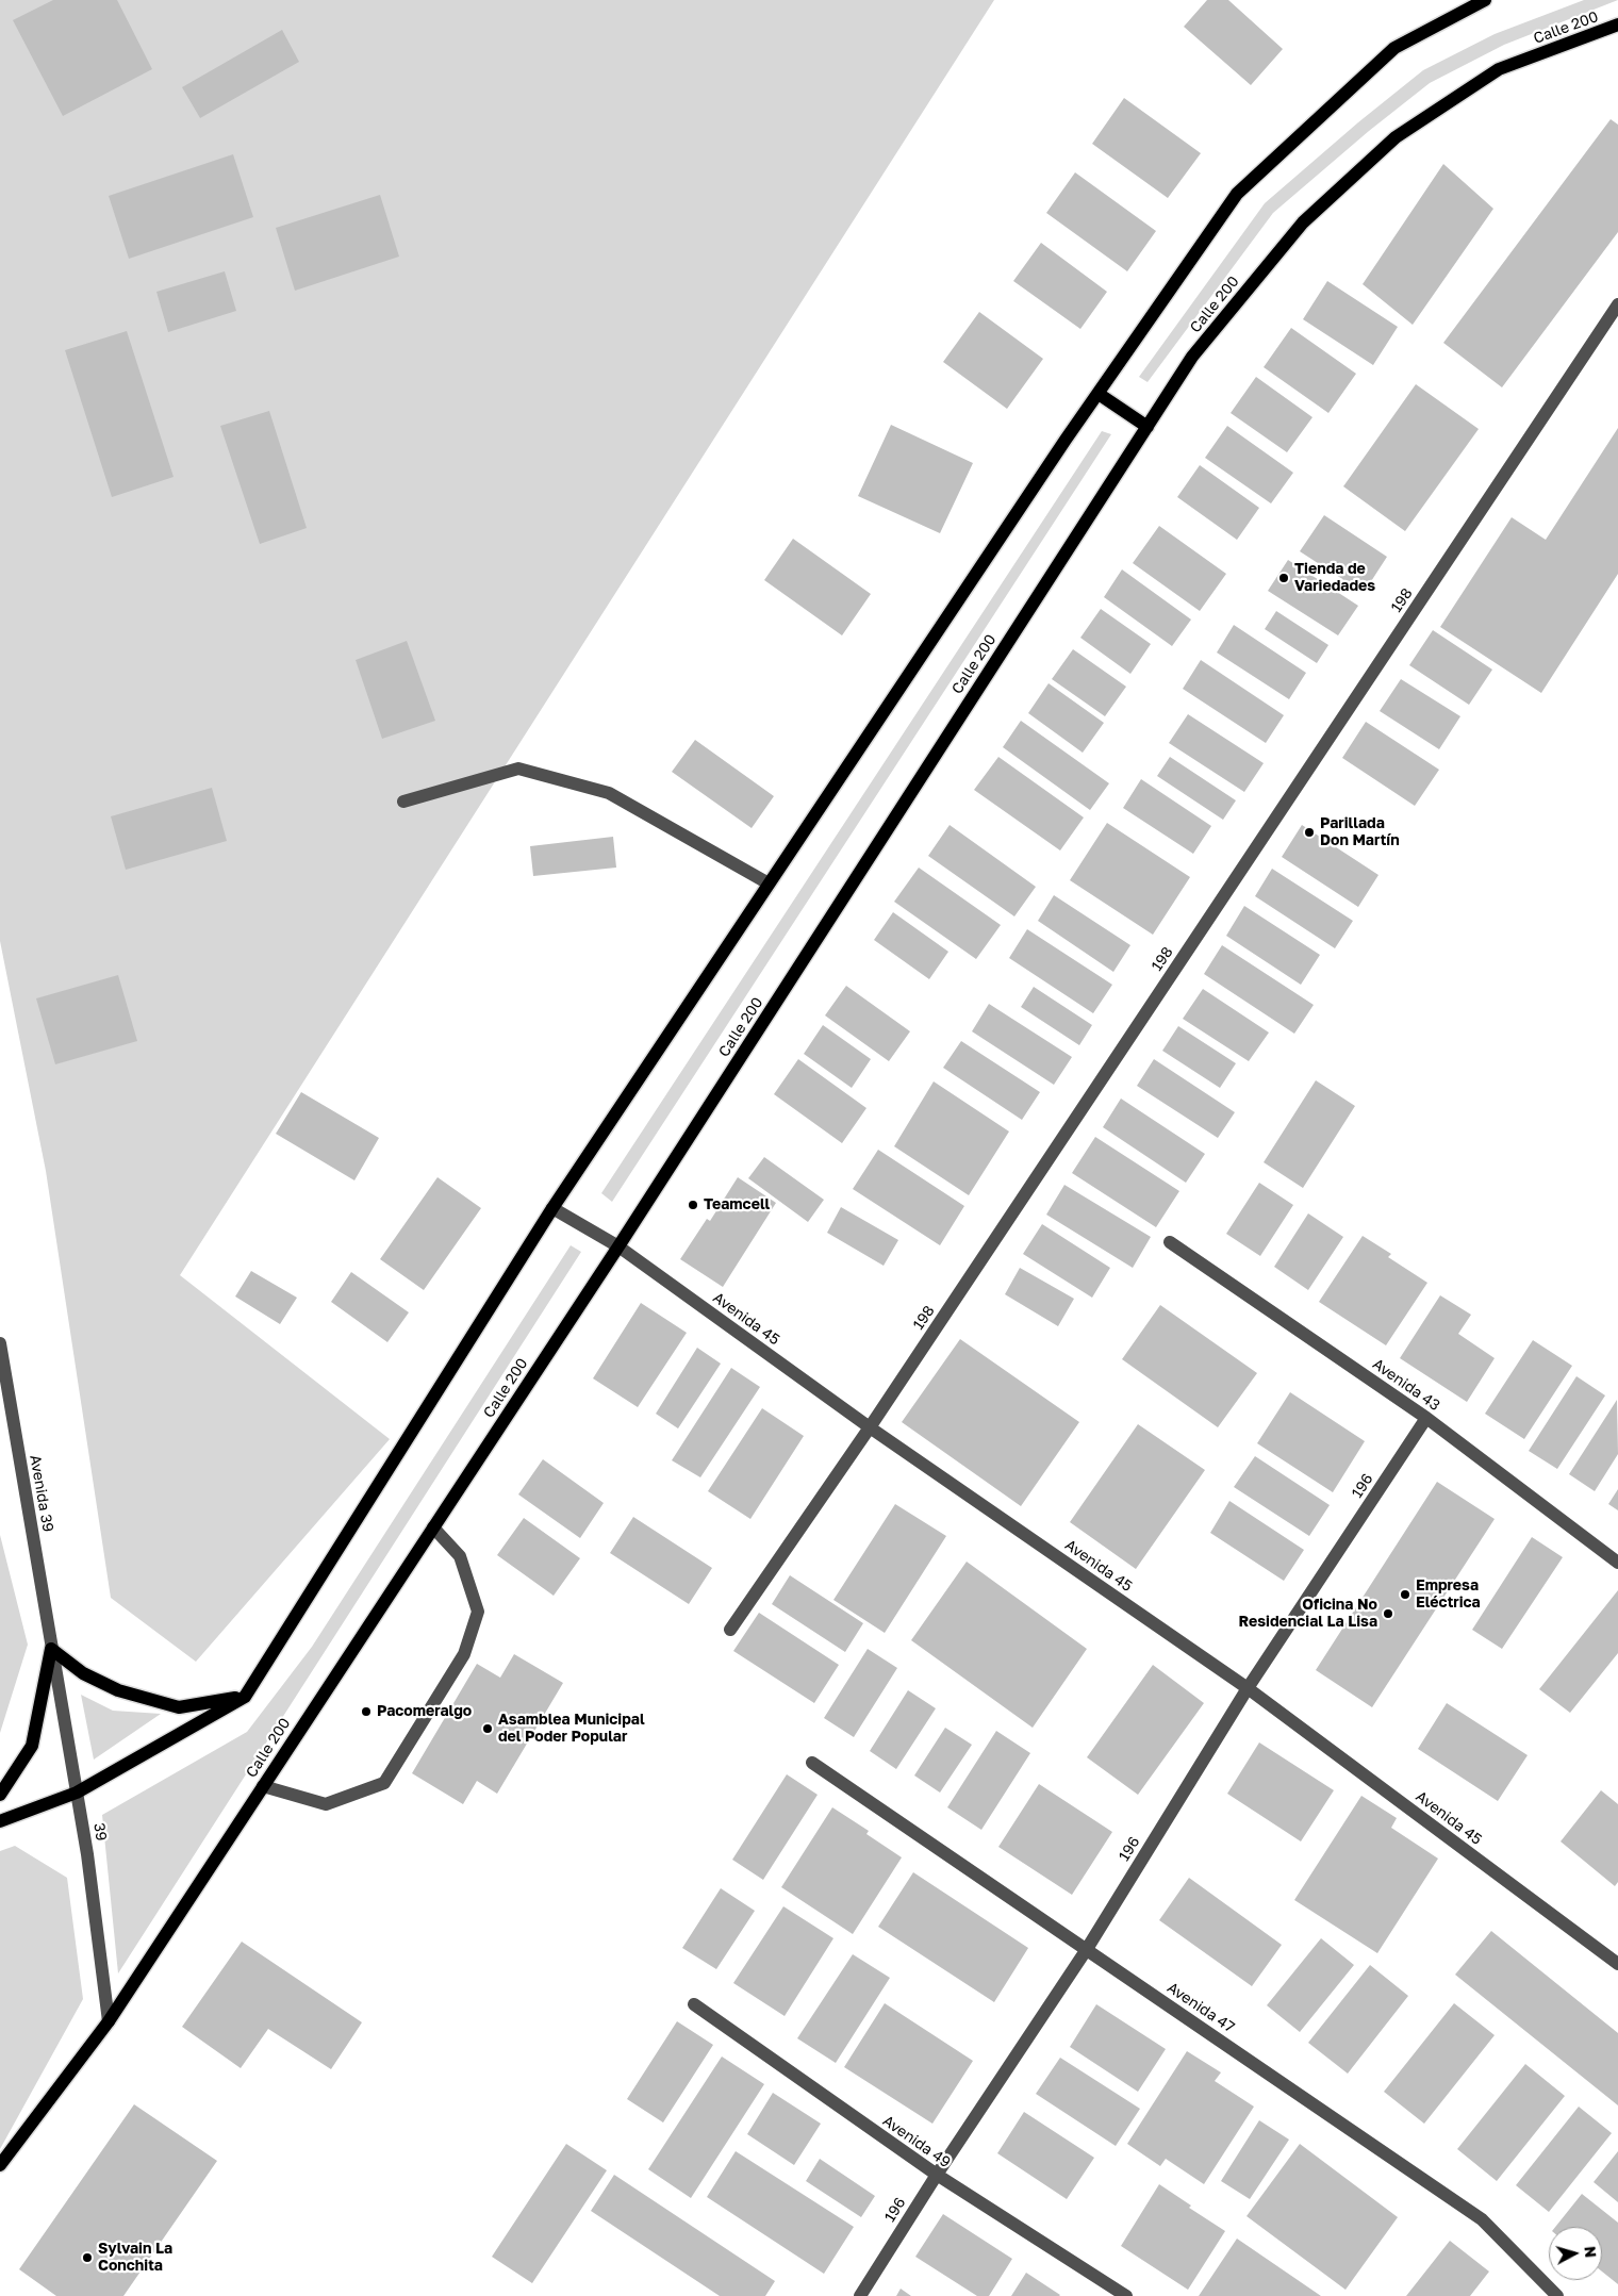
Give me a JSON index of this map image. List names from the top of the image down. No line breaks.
{"streets":{"main road":["Calle 200"],"street":["198","Avenida 45","Avenida 43","196","Avenida 39","39","Avenida 47","Avenida 49"]},"crossings":[["Calle 200","Avenida 45"],["Calle 200","39"],["198","Avenida 45"],["Avenida 45","196"],["Avenida 43","196"],["196","Avenida 47"],["196","Avenida 49"],["Avenida 39","39"]],"places":["Tienda de Variedades","Parillada Don Martín","Teamcell","Empresa Eléctrica","Oficina No Residencial La Lisa","Pacomeralgo","Asamblea Municipal del Poder Popular","Sylvain La Conchita"],"north":"right"}
